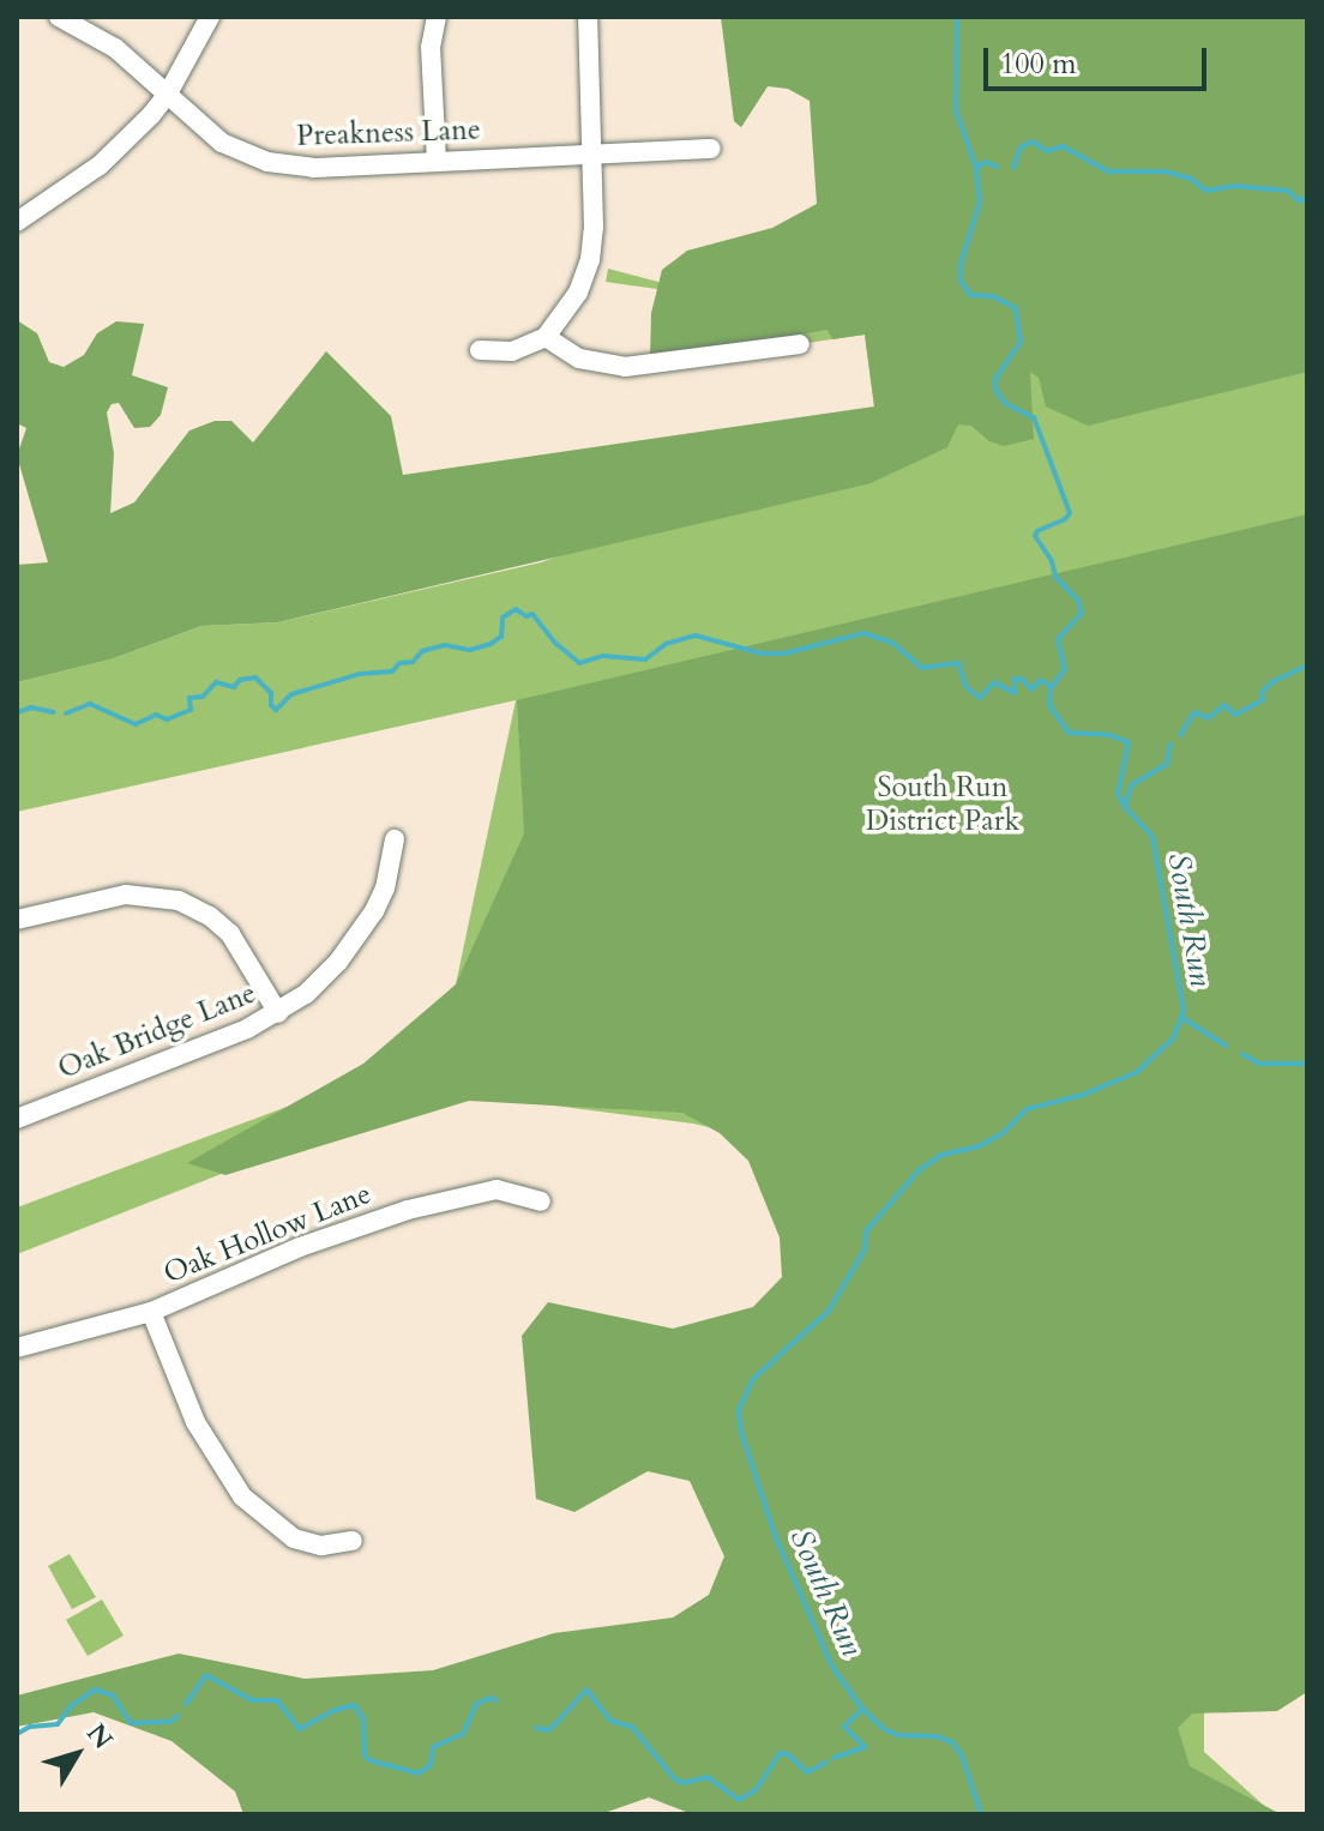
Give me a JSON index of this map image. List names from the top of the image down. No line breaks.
{"streets":{"street":["Preakness Lane","Oak Bridge Lane","Oak Hollow Lane"]},"water":["South Run"],"parks":["South Run District Park"],"scale_bar":"100 m","north":"top right"}
